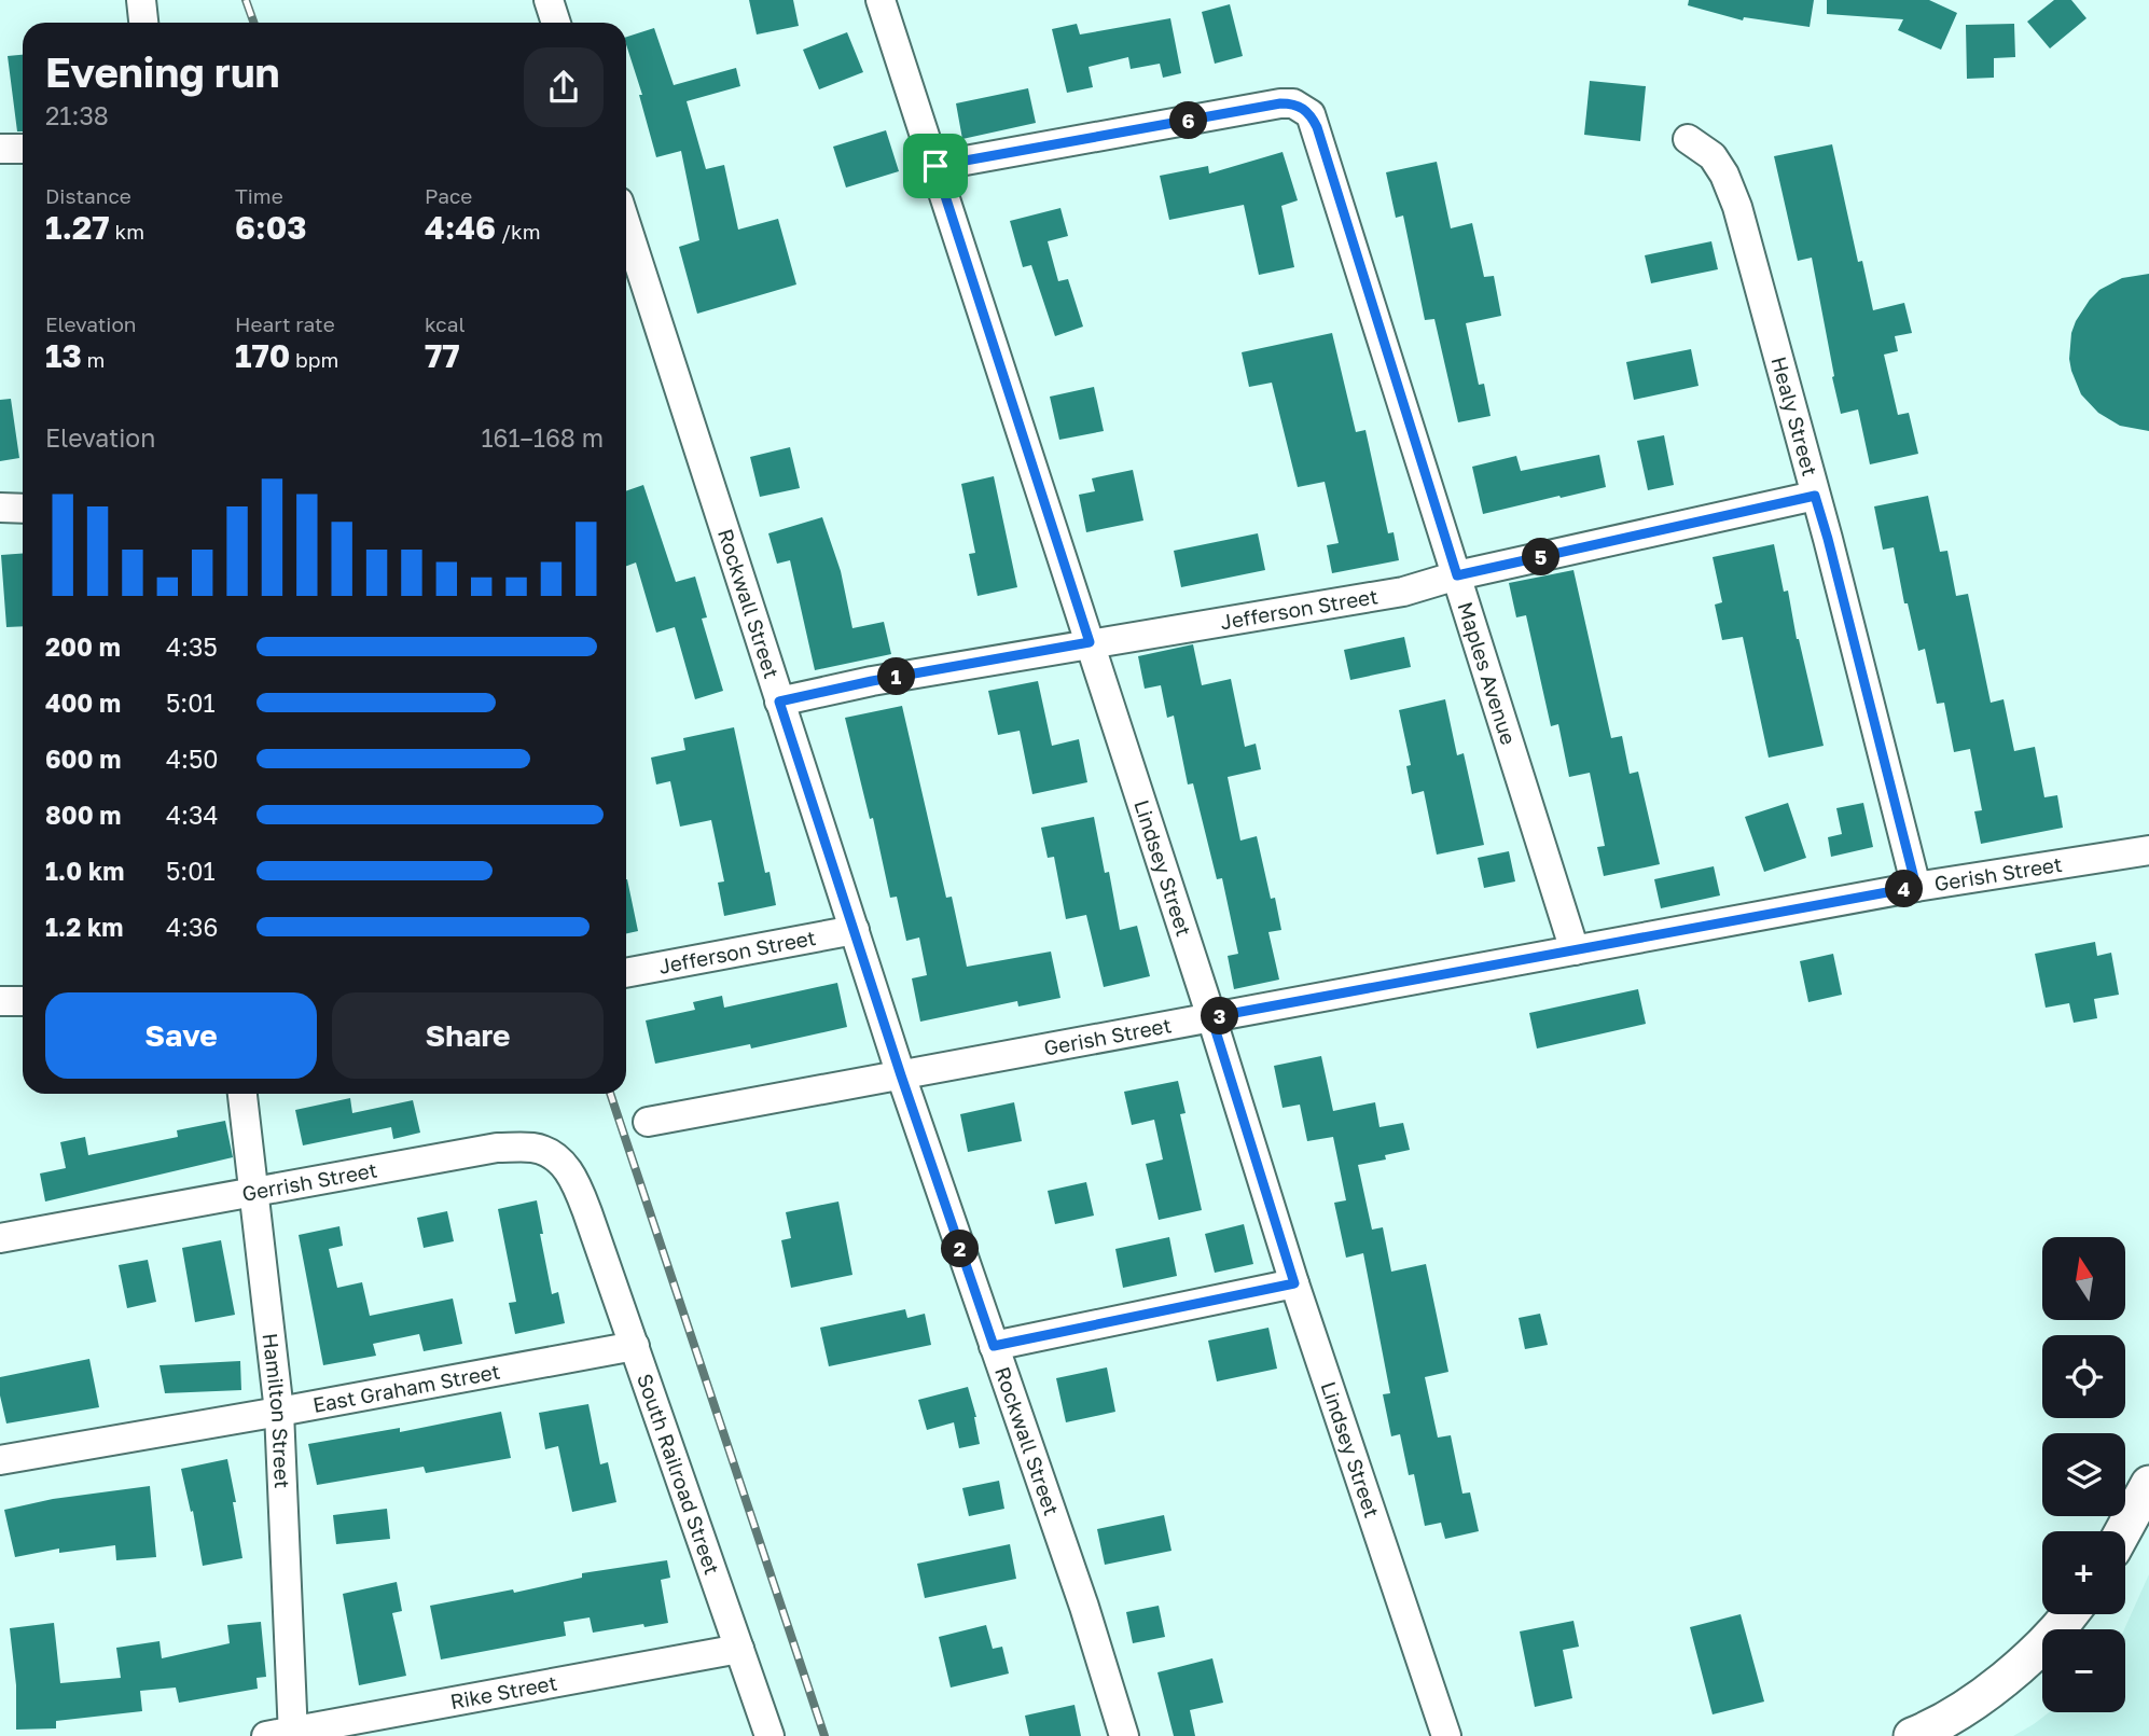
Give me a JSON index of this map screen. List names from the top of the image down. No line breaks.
{"streets":{"street":["Healy Street","Rockwall Street","Jefferson Street","Maples Avenue","Lindsey Street","Gerish Street","Gerrish Street","East Graham Street","Hamilton Street","South Railroad Street","Rike Street"]},"crossings":[["Healy Street","Jefferson Street"],["Healy Street","Gerish Street"],["Rockwall Street","Jefferson Street"],["Rockwall Street","Gerish Street"],["Jefferson Street","Maples Avenue"],["Jefferson Street","Lindsey Street"],["Maples Avenue","Lindsey Street"],["Maples Avenue","Gerish Street"],["Lindsey Street","Gerish Street"],["Gerrish Street","Hamilton Street"],["Gerrish Street","South Railroad Street"],["East Graham Street","Hamilton Street"],["East Graham Street","South Railroad Street"],["Hamilton Street","Rike Street"],["South Railroad Street","Rike Street"]],"north":"top","page":{"heading":["Evening run","21:38"],"pins":["6","5","1","4","3","2"],"stats":[["Distance","1.27 km"],["Time","6:03"],["Pace","4:46 /km"],["Elevation","13 m"],["Heart rate","170 bpm"],["kcal","77"]],"chart":["Elevation","161–168 m"],"list":[{"name":"200 m","note":"4:35"},{"name":"400 m","note":"5:01"},{"name":"600 m","note":"4:50"},{"name":"800 m","note":"4:34"},{"name":"1.0 km","note":"5:01"},{"name":"1.2 km","note":"4:36"}],"buttons":["Save","Share"],"map_buttons":["+","−"]}}
